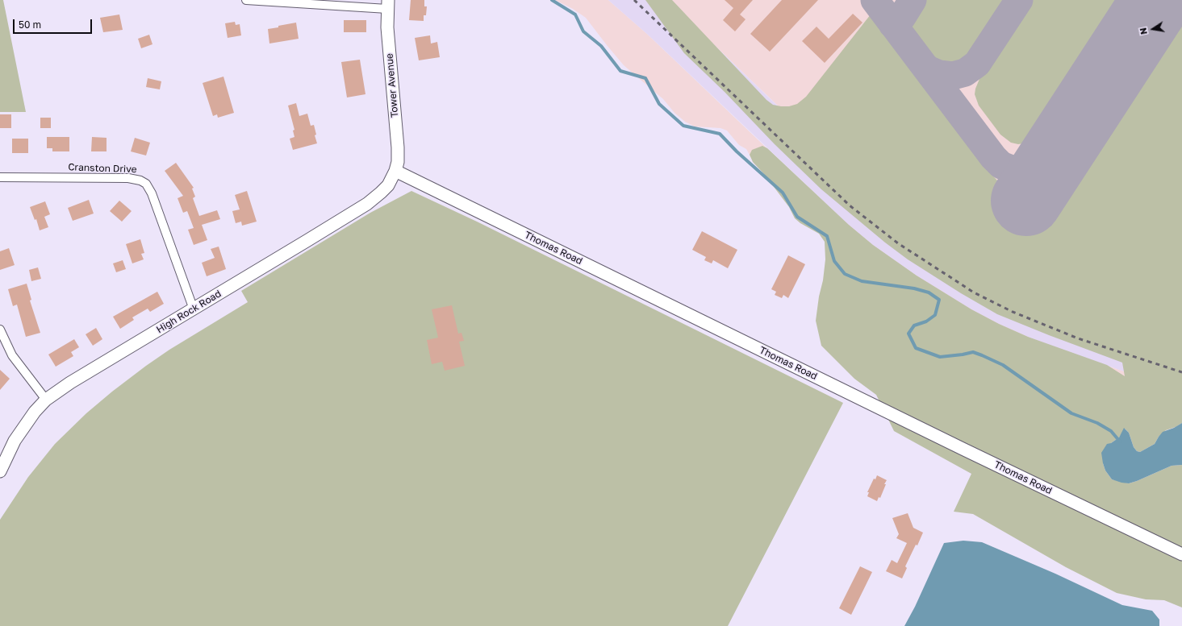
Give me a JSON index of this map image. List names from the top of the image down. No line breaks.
{"streets":{"main road":["Tower Avenue","Thomas Road","High Rock Road"],"street":["Cranston Drive"]},"crossings":[["Tower Avenue","Thomas Road"],["Tower Avenue","High Rock Road"],["Cranston Drive","High Rock Road"],["Thomas Road","High Rock Road"]],"scale_bar":"50 m","north":"left"}
